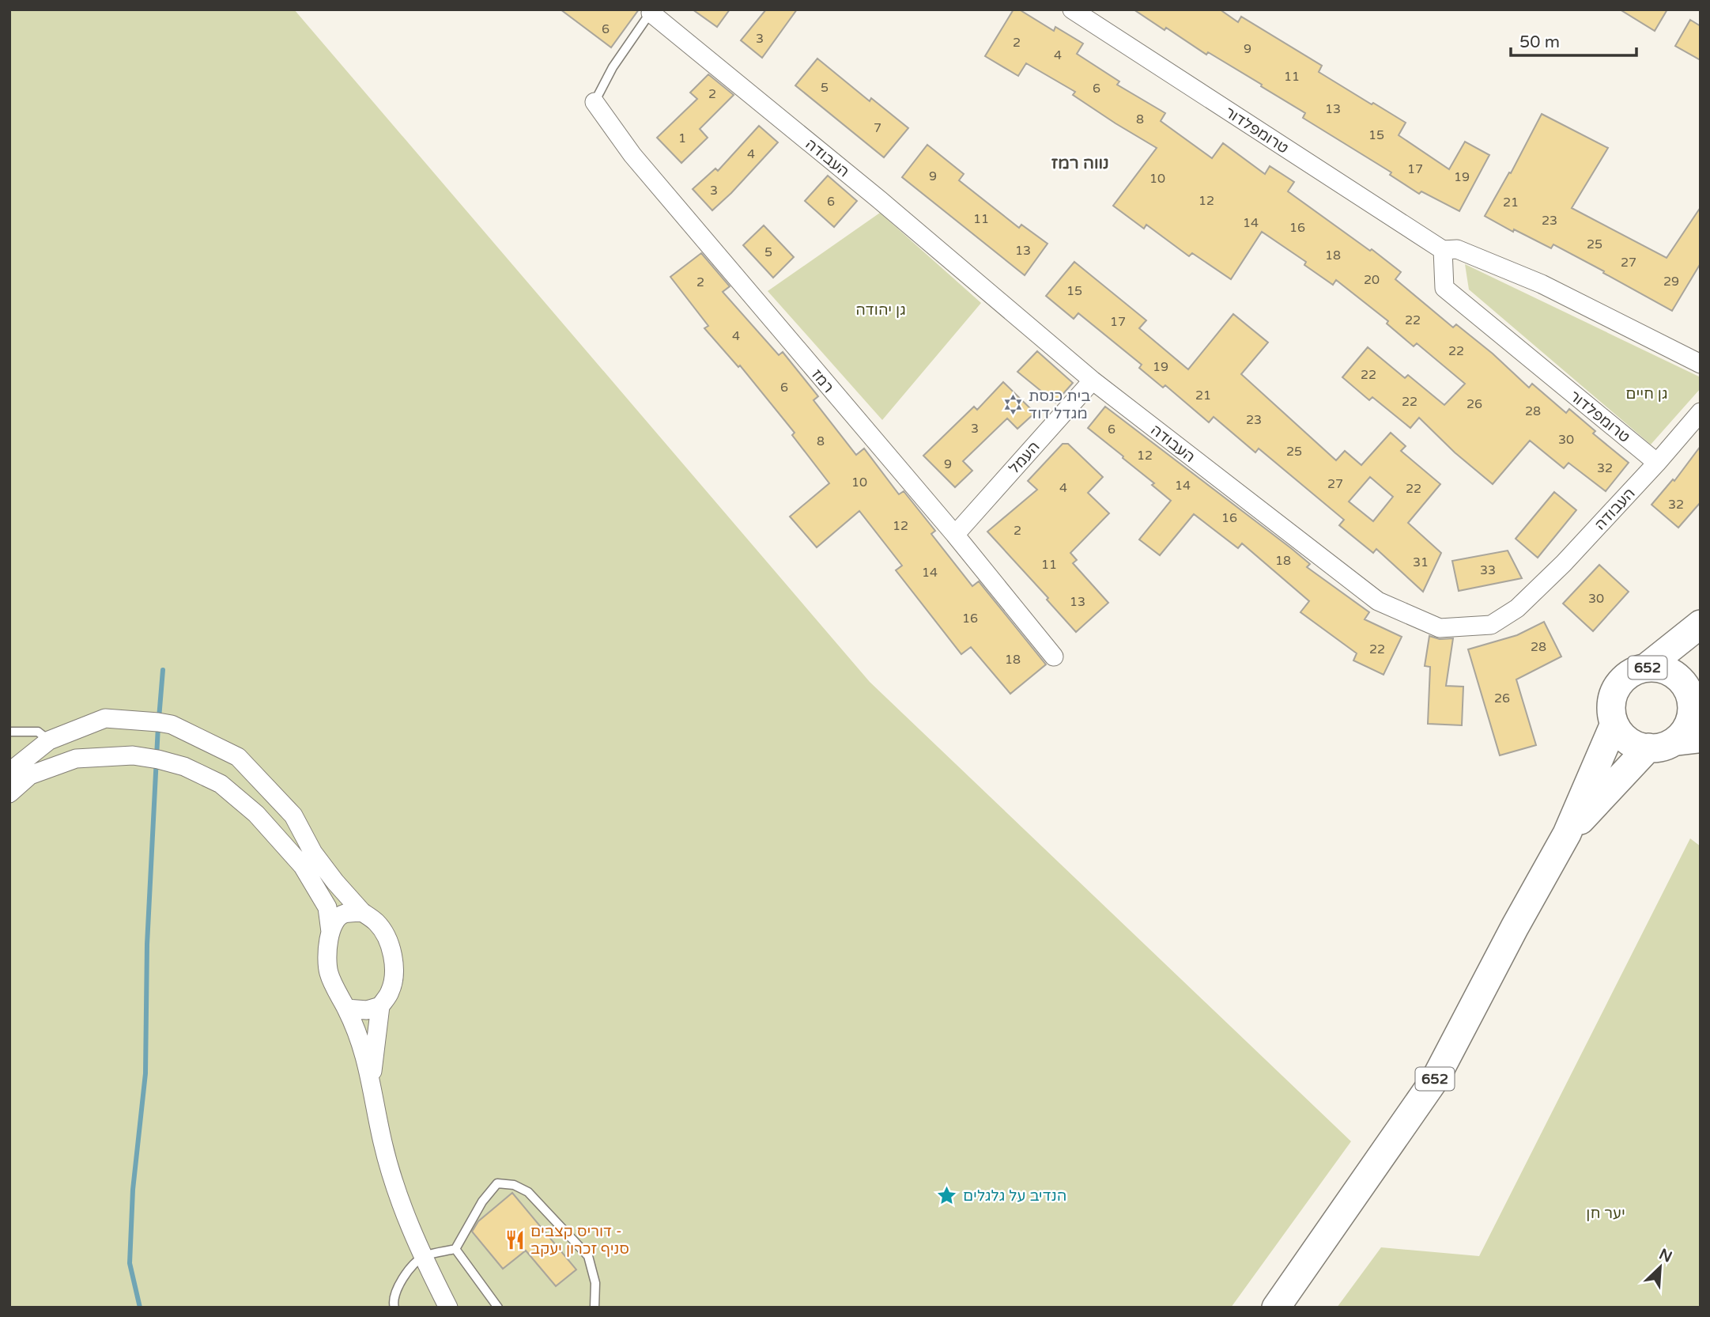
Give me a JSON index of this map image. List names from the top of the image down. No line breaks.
{"streets":{"main road":["652"],"street":["טרומפלדור","העבודה","רמז","העמל"]},"crossings":[["טרומפלדור","העבודה"],["העבודה","העמל"],["רמז","העמל"]],"districts":["נווה רמז"],"parks":["גן יהודה","גן חיים","יער חן"],"places":{"synagogue":["בית כנסת מגדל דוד"],"place":["הנדיב על גלגלים"],"restaurant":["דוריס קצבים - סניף זכרון יעקב"]},"house_numbers":["6","3","2","9","4","11","5","6","2","13","8","7","15","1","4","17","9","19","10","3","12","6","21","11","23","14","16","25","13","5","18","27","20","29","2","15","22","17","4","22","19","22","6","21","22","26","28","23","3","6","30","8","25","12","9","32","10","27","14","4","22","32","16","12","2","18","31","11","33","14","30","13","16","28","22","18","26"],"scale_bar":"50 m","north":"top right"}
